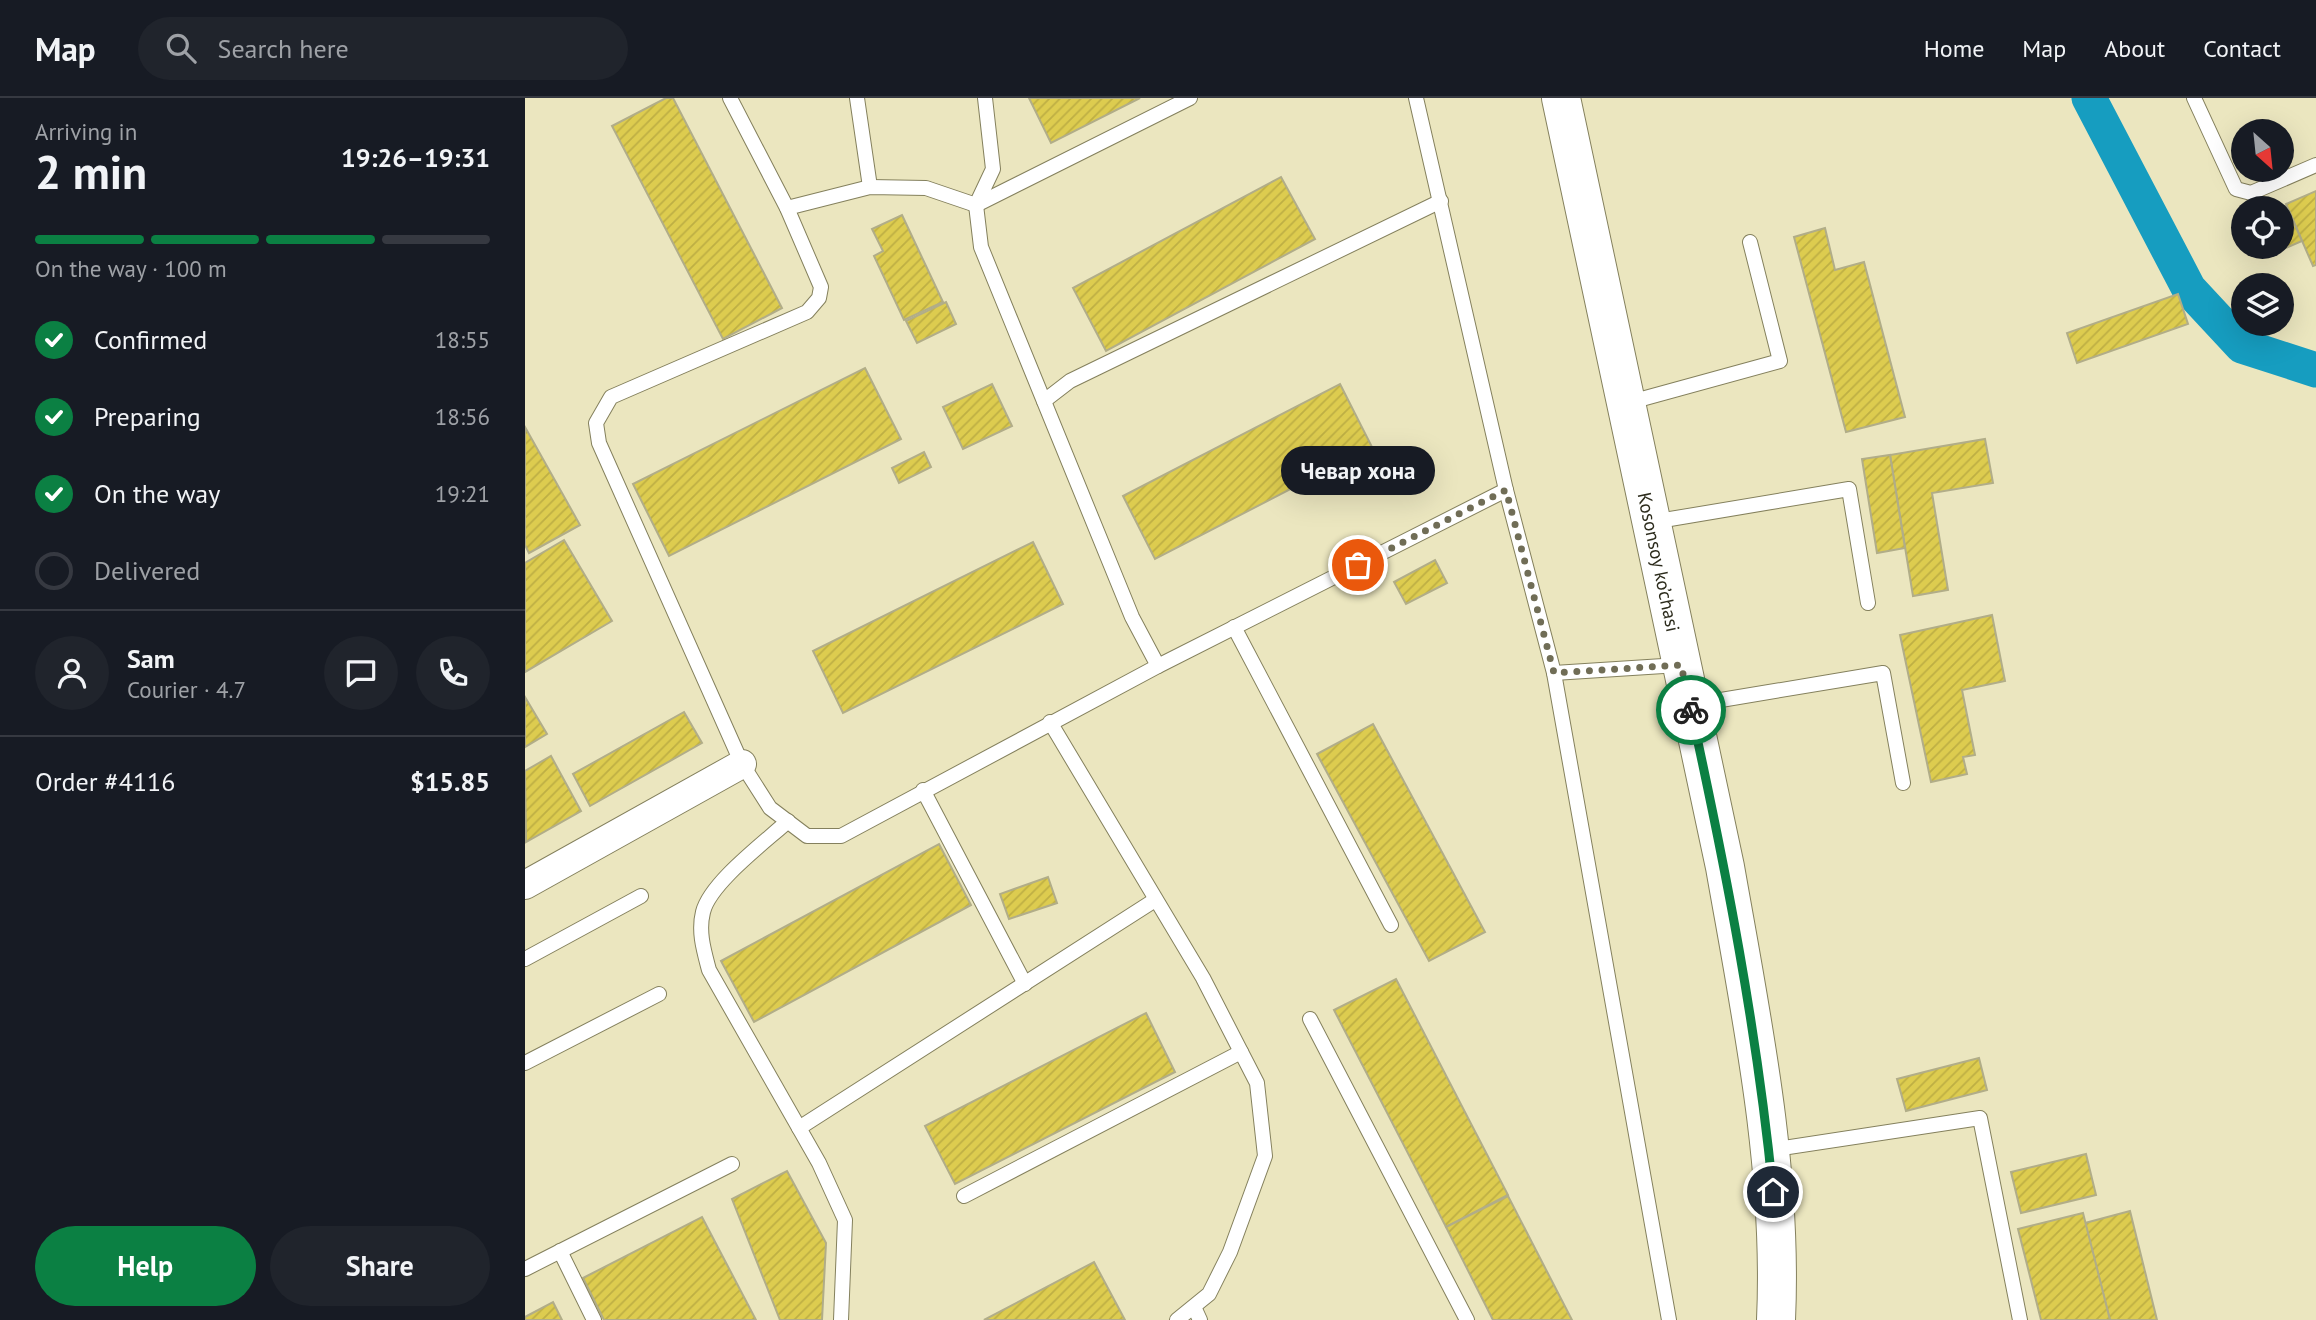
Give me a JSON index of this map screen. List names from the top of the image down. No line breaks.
{"streets":{"main road":["Kosonsoy ko’chasi"]},"places":["Чевар хона"],"north":"bottom right","page":{"header":"Map","search":"Search here","nav":["Home","Map","About","Contact"],"heading":["2 min","Arriving in","19:26–19:31"],"panel":["Sam","Courier · 4.7","Order #4116","$15.85"],"bar":"On the way · 100 m","list":[["Confirmed","18:55"],["Preparing","18:56"],["On the way","19:21"],"Delivered"],"bubble":"Чевар хона","buttons":["Help","Share"]}}
